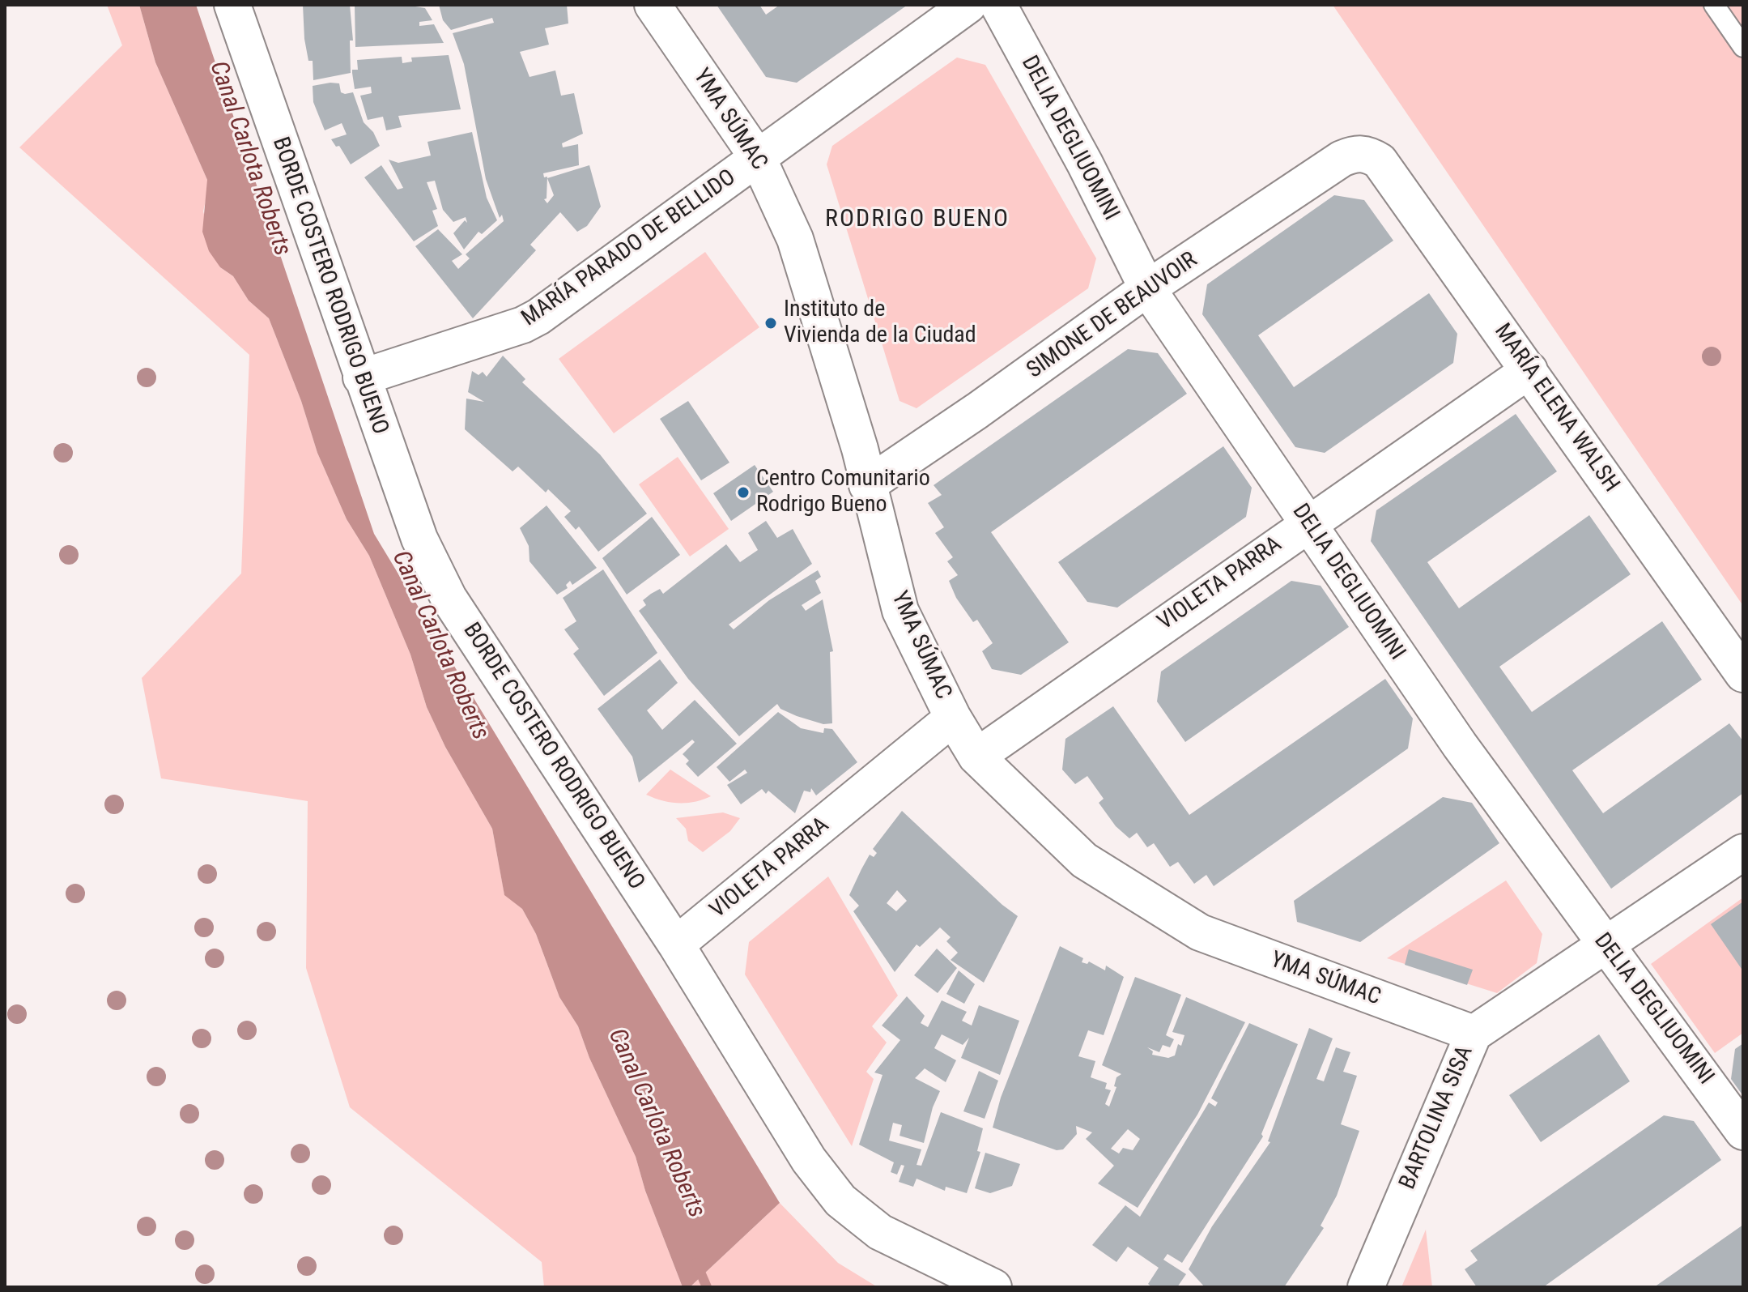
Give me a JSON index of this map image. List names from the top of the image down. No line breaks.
{"streets":{"street":["YMA SÚMAC","DELIA DEGLIUOMINI","MARÍA PARADO DE BELLIDO","BORDE COSTERO RODRIGO BUENO","SIMONE DE BEAUVOIR","MARÍA ELENA WALSH","VIOLETA PARRA","BARTOLINA SISA"]},"crossings":[["YMA SÚMAC","MARÍA PARADO DE BELLIDO"],["YMA SÚMAC","SIMONE DE BEAUVOIR"],["YMA SÚMAC","VIOLETA PARRA"],["YMA SÚMAC","BARTOLINA SISA"],["DELIA DEGLIUOMINI","SIMONE DE BEAUVOIR"],["DELIA DEGLIUOMINI","VIOLETA PARRA"],["DELIA DEGLIUOMINI","BARTOLINA SISA"],["MARÍA PARADO DE BELLIDO","BORDE COSTERO RODRIGO BUENO"],["BORDE COSTERO RODRIGO BUENO","VIOLETA PARRA"],["SIMONE DE BEAUVOIR","MARÍA ELENA WALSH"],["MARÍA ELENA WALSH","VIOLETA PARRA"]],"districts":["RODRIGO BUENO"],"water":["Canal Carlota Roberts"],"places":["Instituto de Vivienda de la Ciudad","Centro Comunitario Rodrigo Bueno"]}
